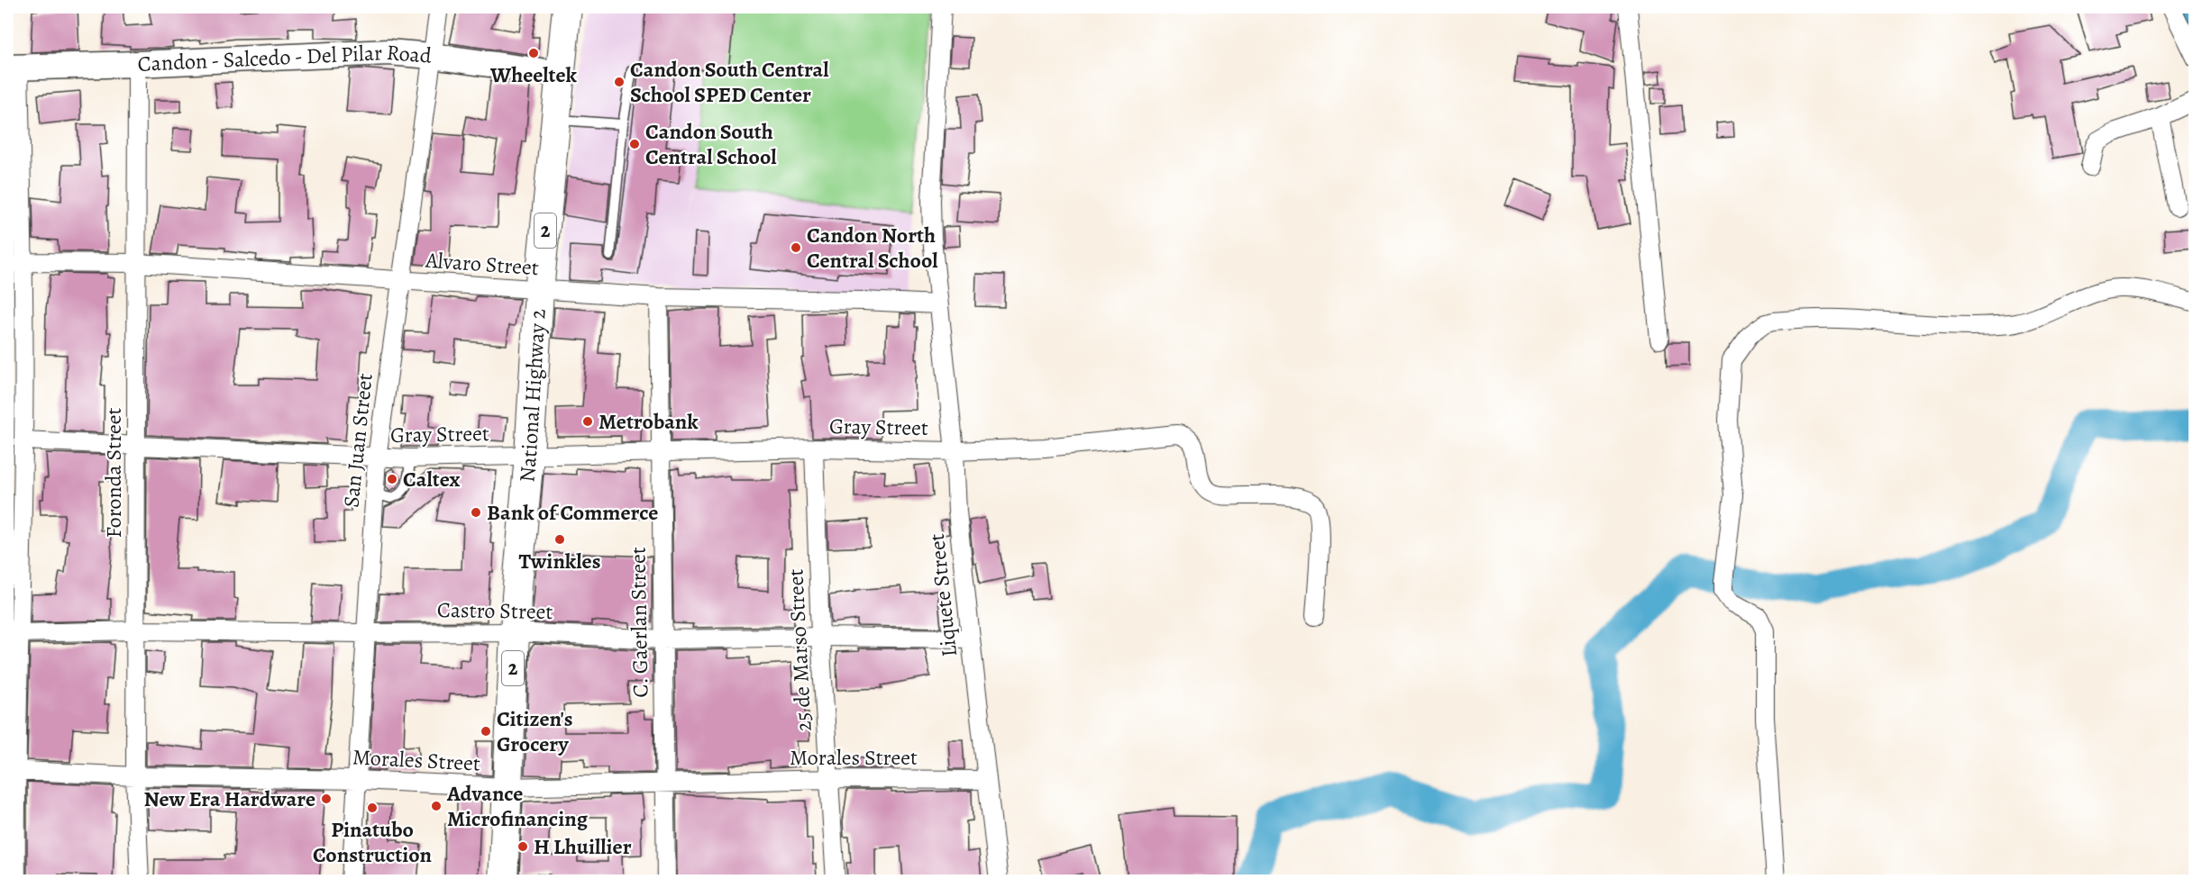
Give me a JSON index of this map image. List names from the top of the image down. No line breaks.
{"streets":{"main road":["Candon - Salcedo - Del Pilar Road","2","National Highway 2"],"street":["Alvaro Street","Gray Street","San Juan Street","Foronda Street","Liquete Street","Castro Street","C. Gaerlan Street","25 de Marso Street","Morales Street"]},"crossings":[["Candon - Salcedo - Del Pilar Road","National Highway 2"],["Candon - Salcedo - Del Pilar Road","San Juan Street"],["Candon - Salcedo - Del Pilar Road","Foronda Street"],["Alvaro Street","National Highway 2"],["Alvaro Street","San Juan Street"],["Alvaro Street","Foronda Street"],["Alvaro Street","Liquete Street"],["Alvaro Street","C. Gaerlan Street"],["National Highway 2","Gray Street"],["National Highway 2","Castro Street"],["National Highway 2","Morales Street"],["Gray Street","San Juan Street"],["Gray Street","Foronda Street"],["Gray Street","Liquete Street"],["Gray Street","C. Gaerlan Street"],["Gray Street","25 de Marso Street"],["San Juan Street","Castro Street"],["San Juan Street","Morales Street"],["Foronda Street","Castro Street"],["Foronda Street","Morales Street"],["Liquete Street","Castro Street"],["Liquete Street","Morales Street"],["Castro Street","C. Gaerlan Street"],["Castro Street","25 de Marso Street"],["C. Gaerlan Street","Morales Street"],["25 de Marso Street","Morales Street"]],"places":["Wheeltek","Candon South Central School SPED Center","Candon South Central School","Candon North Central School","Metrobank","Caltex","Bank of Commerce","Twinkles","Citizen's Grocery","New Era Hardware","Advance Microfinancing","Pinatubo Construction","H Lhuillier"]}
